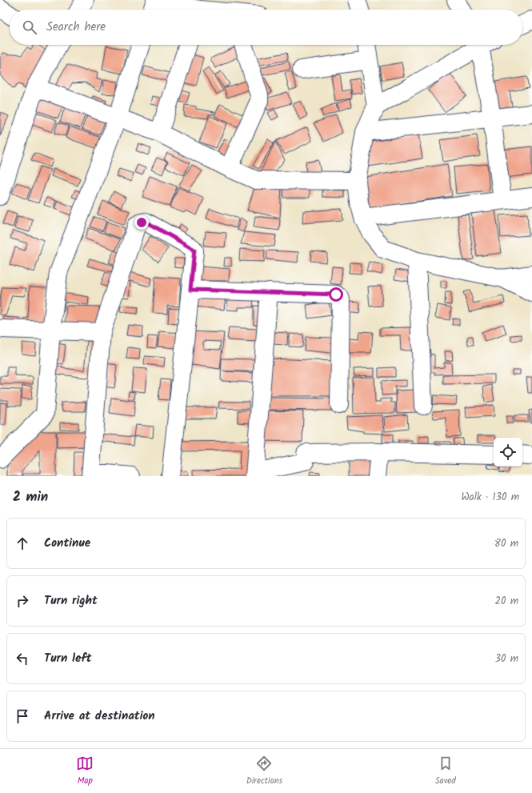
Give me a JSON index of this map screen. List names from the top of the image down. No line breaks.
{"page":{"search":"Search here","heading":["2 min","Walk · 130 m"],"list":[["Continue","80 m"],["Turn right","20 m"],["Turn left","30 m"],"Arrive at destination"],"nav":["Map","Directions","Saved"]}}
